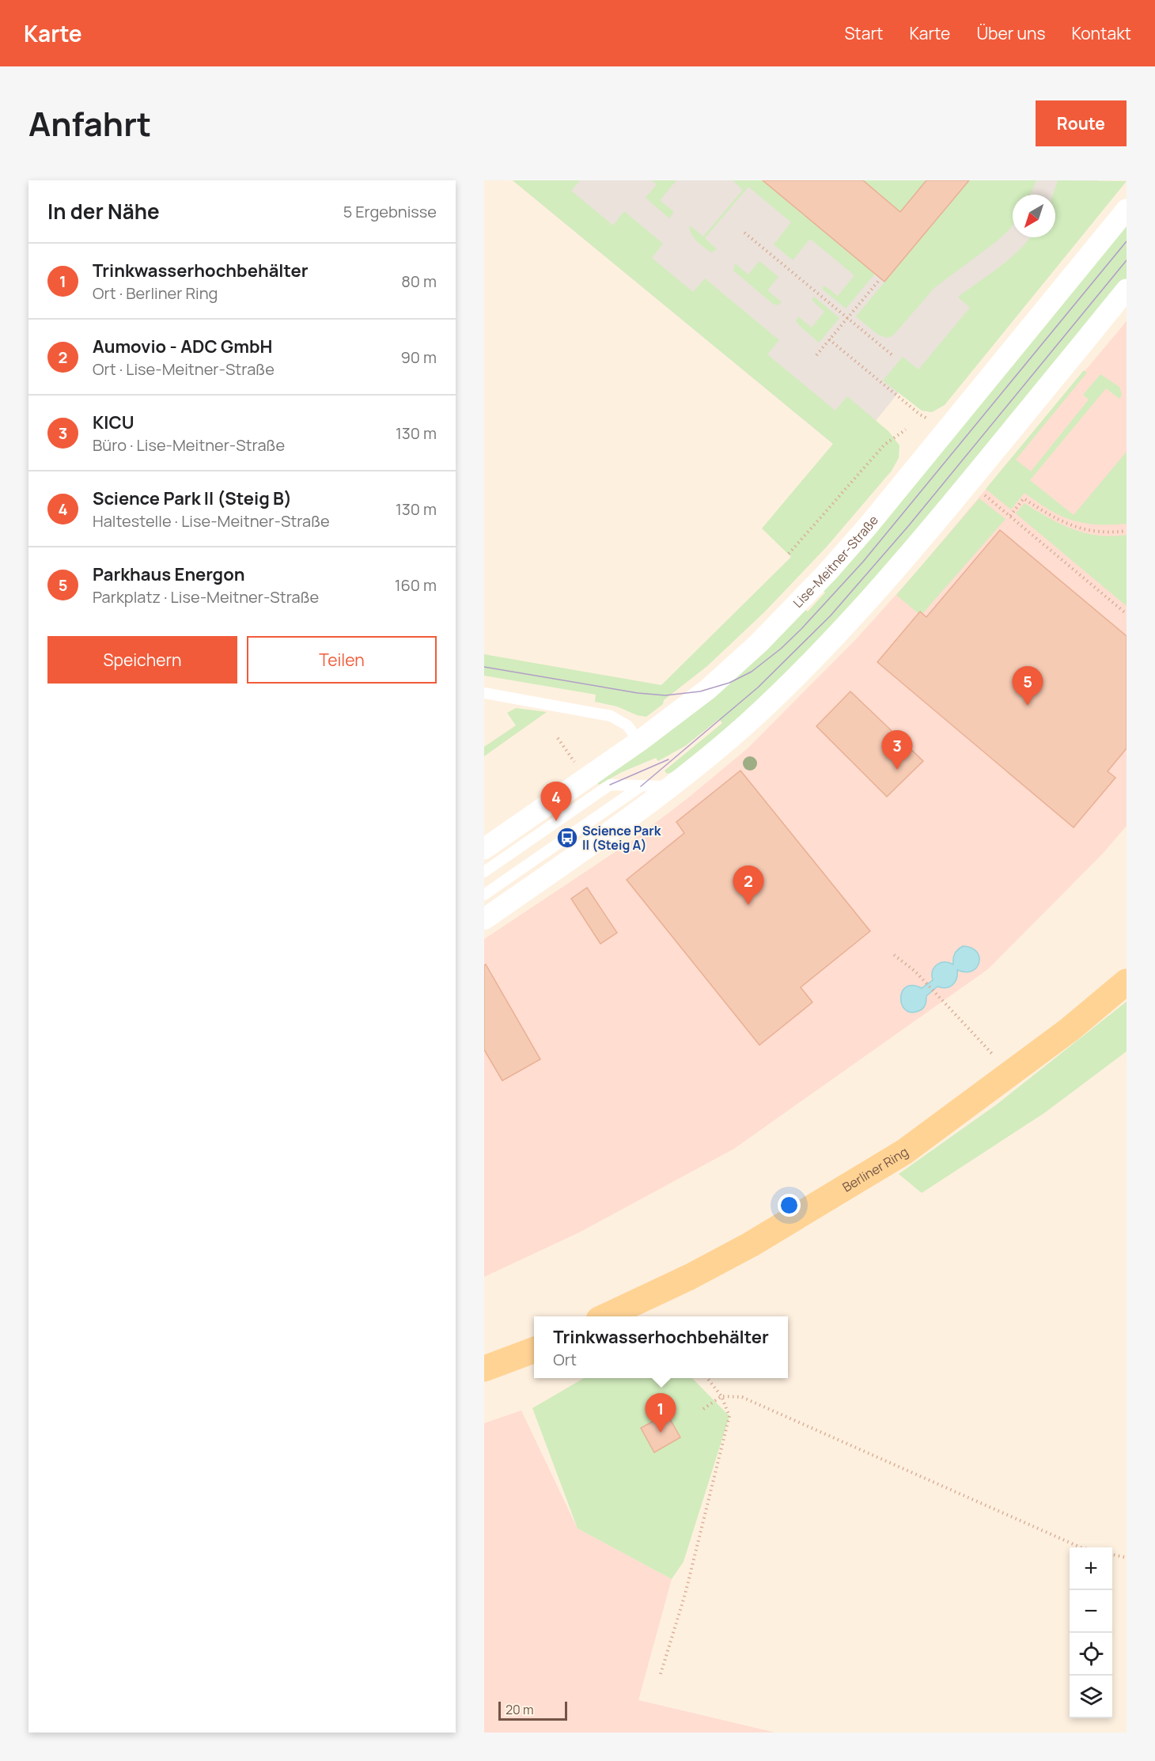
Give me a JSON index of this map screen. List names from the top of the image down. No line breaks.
{"streets":{"main road":["Berliner Ring"],"street":["Lise-Meitner-Straße"]},"places":{"bus stop":["Science Park II (Steig A)"]},"scale_bar":"20 m","north":"bottom left","page":{"header":"Karte","nav":["Start","Karte","Über uns","Kontakt"],"title":"Anfahrt","buttons":["Route",["Speichern","Teilen"]],"heading":["In der Nähe","5 Ergebnisse"],"list":[{"mark":"1","name":"Trinkwasserhochbehälter","note":"Ort · Berliner Ring","value":"80 m"},{"mark":"2","name":"Aumovio - ADC GmbH","note":"Ort · Lise-Meitner-Straße","value":"90 m"},{"mark":"3","name":"KICU","note":"Büro · Lise-Meitner-Straße","value":"130 m"},{"mark":"4","name":"Science Park II (Steig B)","note":"Haltestelle · Lise-Meitner-Straße","value":"130 m"},{"mark":"5","name":"Parkhaus Energon","note":"Parkplatz · Lise-Meitner-Straße","value":"160 m"}],"pins":["5","3","4","2","1"],"popup":["Trinkwasserhochbehälter","Ort"],"map_buttons":["+","−"],"scale":"20 m"}}
